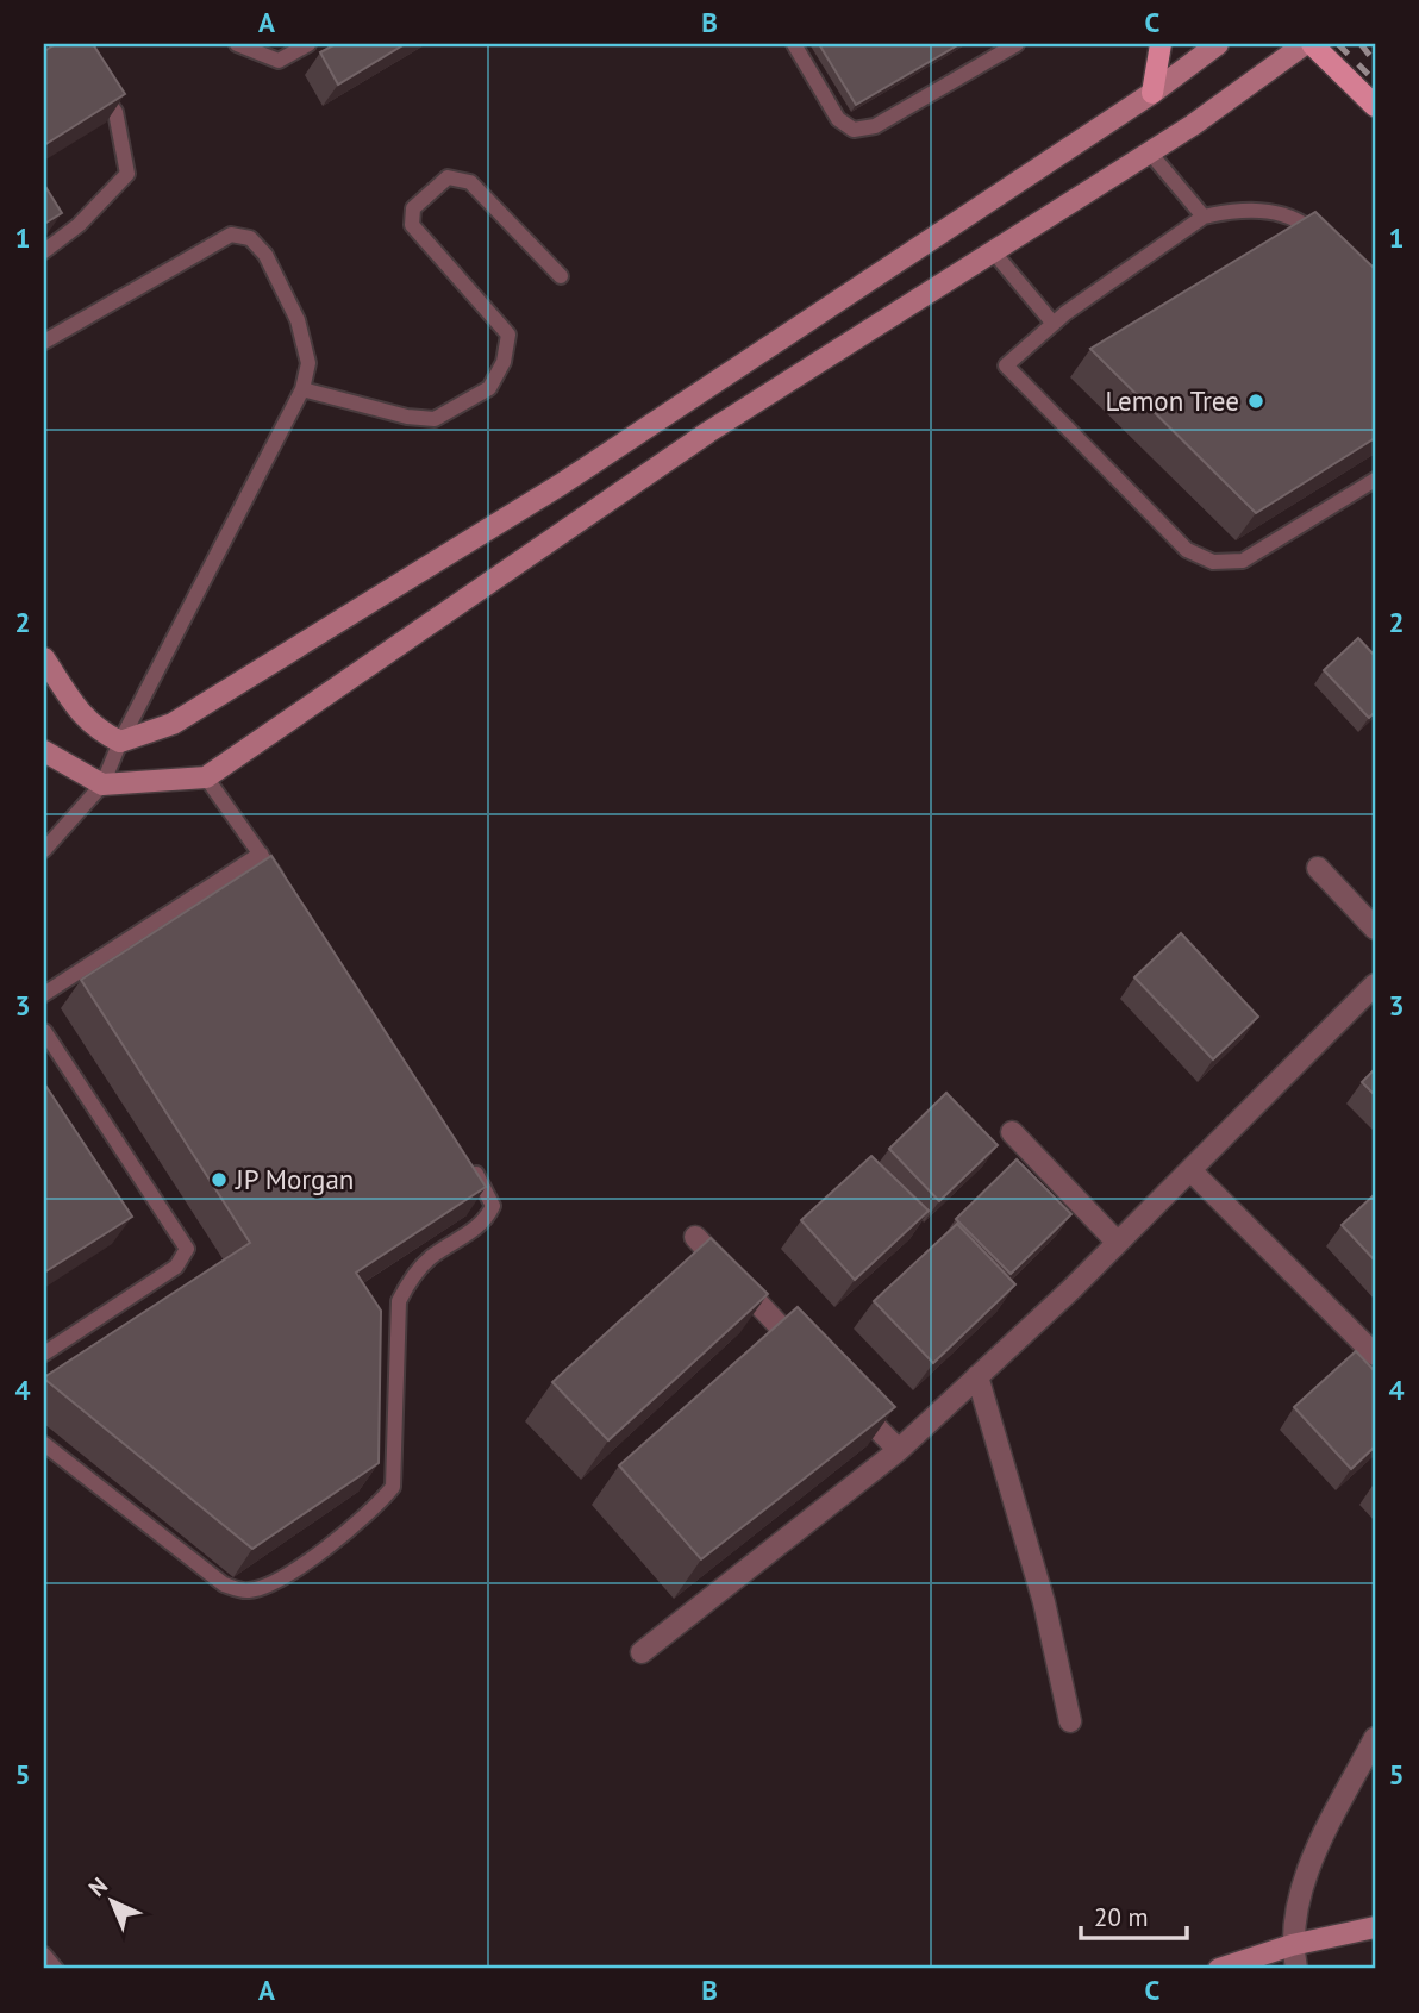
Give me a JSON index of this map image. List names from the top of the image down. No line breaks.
{"places":["Lemon Tree","JP Morgan"],"scale_bar":"20 m","north":"top left","grid":{"columns":["A","B","C"],"rows":["1","2","3","4","5"]}}
